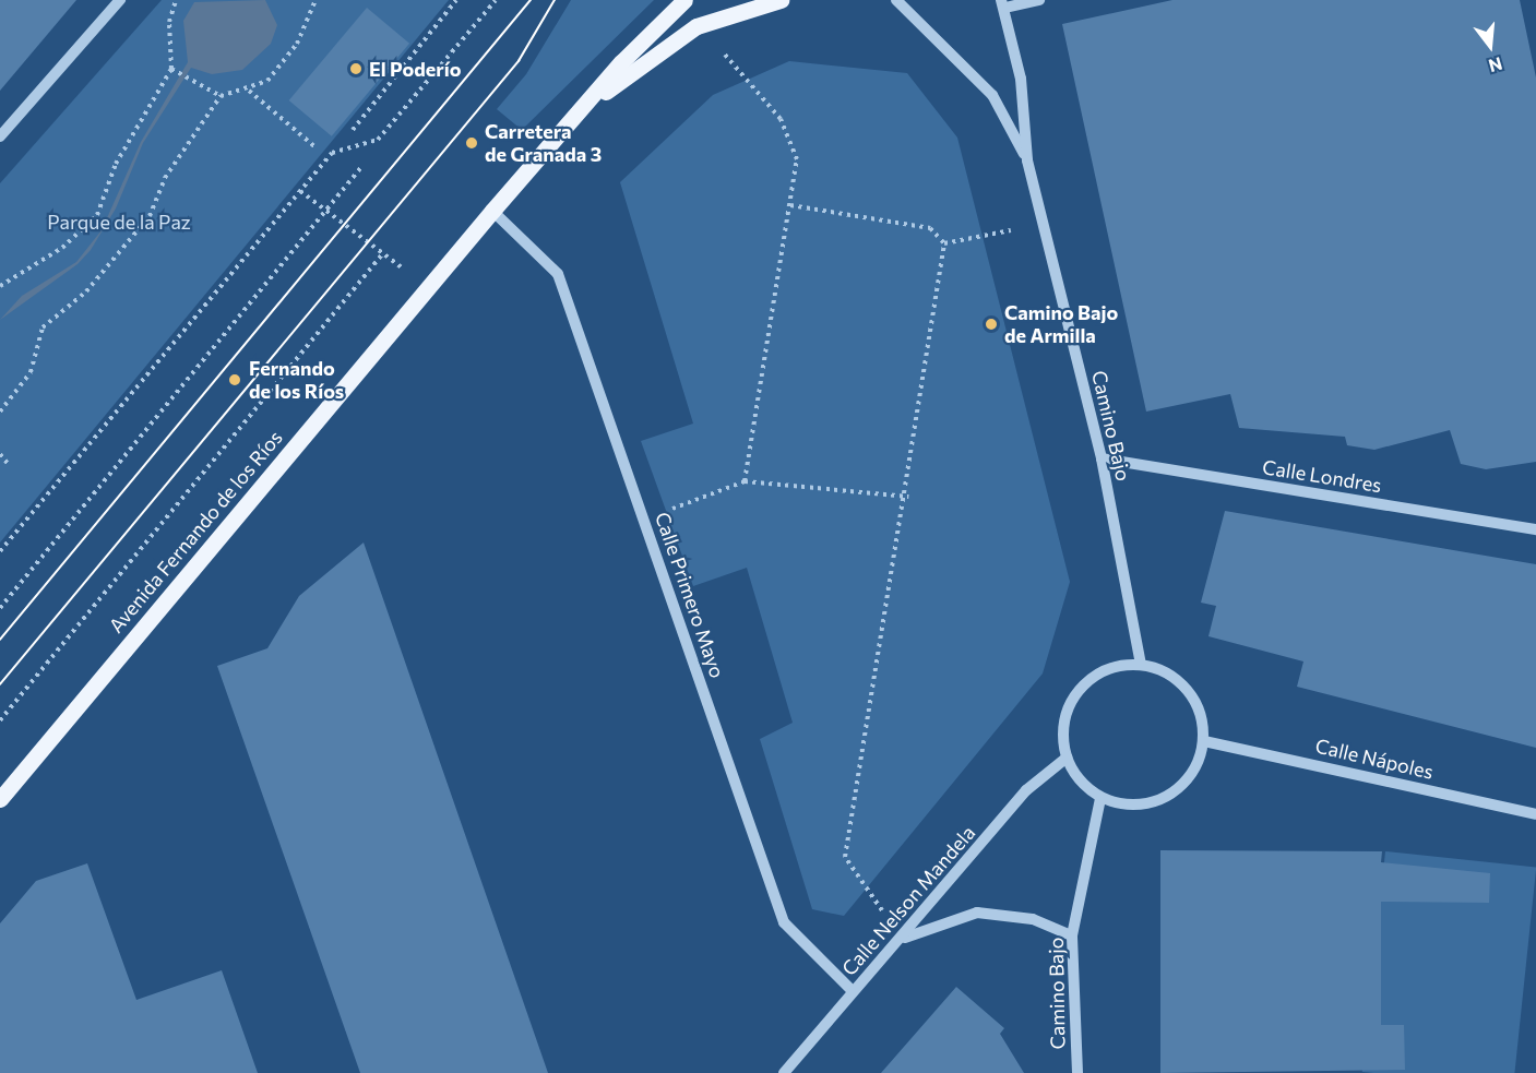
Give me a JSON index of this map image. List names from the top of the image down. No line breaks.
{"streets":{"main road":["Avenida Fernando de los Ríos"],"street":["Camino Bajo","Calle Londres","Calle Primero Mayo","Calle Nápoles","Calle Nelson Mandela"]},"crossings":[["Camino Bajo","Calle Londres"],["Camino Bajo","Calle Nápoles"],["Camino Bajo","Calle Nelson Mandela"],["Avenida Fernando de los Ríos","Calle Primero Mayo"],["Calle Primero Mayo","Calle Nelson Mandela"],["Calle Nápoles","Calle Nelson Mandela"]],"parks":["Parque de la Paz"],"places":["El Poderío","Carretera de Granada 3","Camino Bajo de Armilla","Fernando de los Ríos"],"north":"bottom"}
